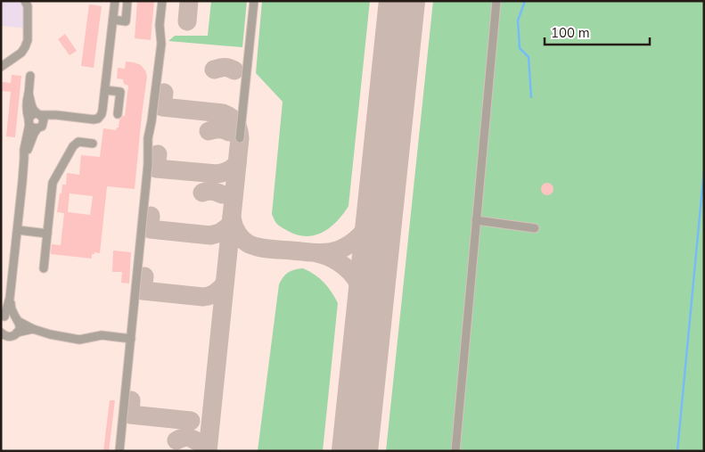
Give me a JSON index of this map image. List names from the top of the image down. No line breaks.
{"scale_bar":"100 m"}
